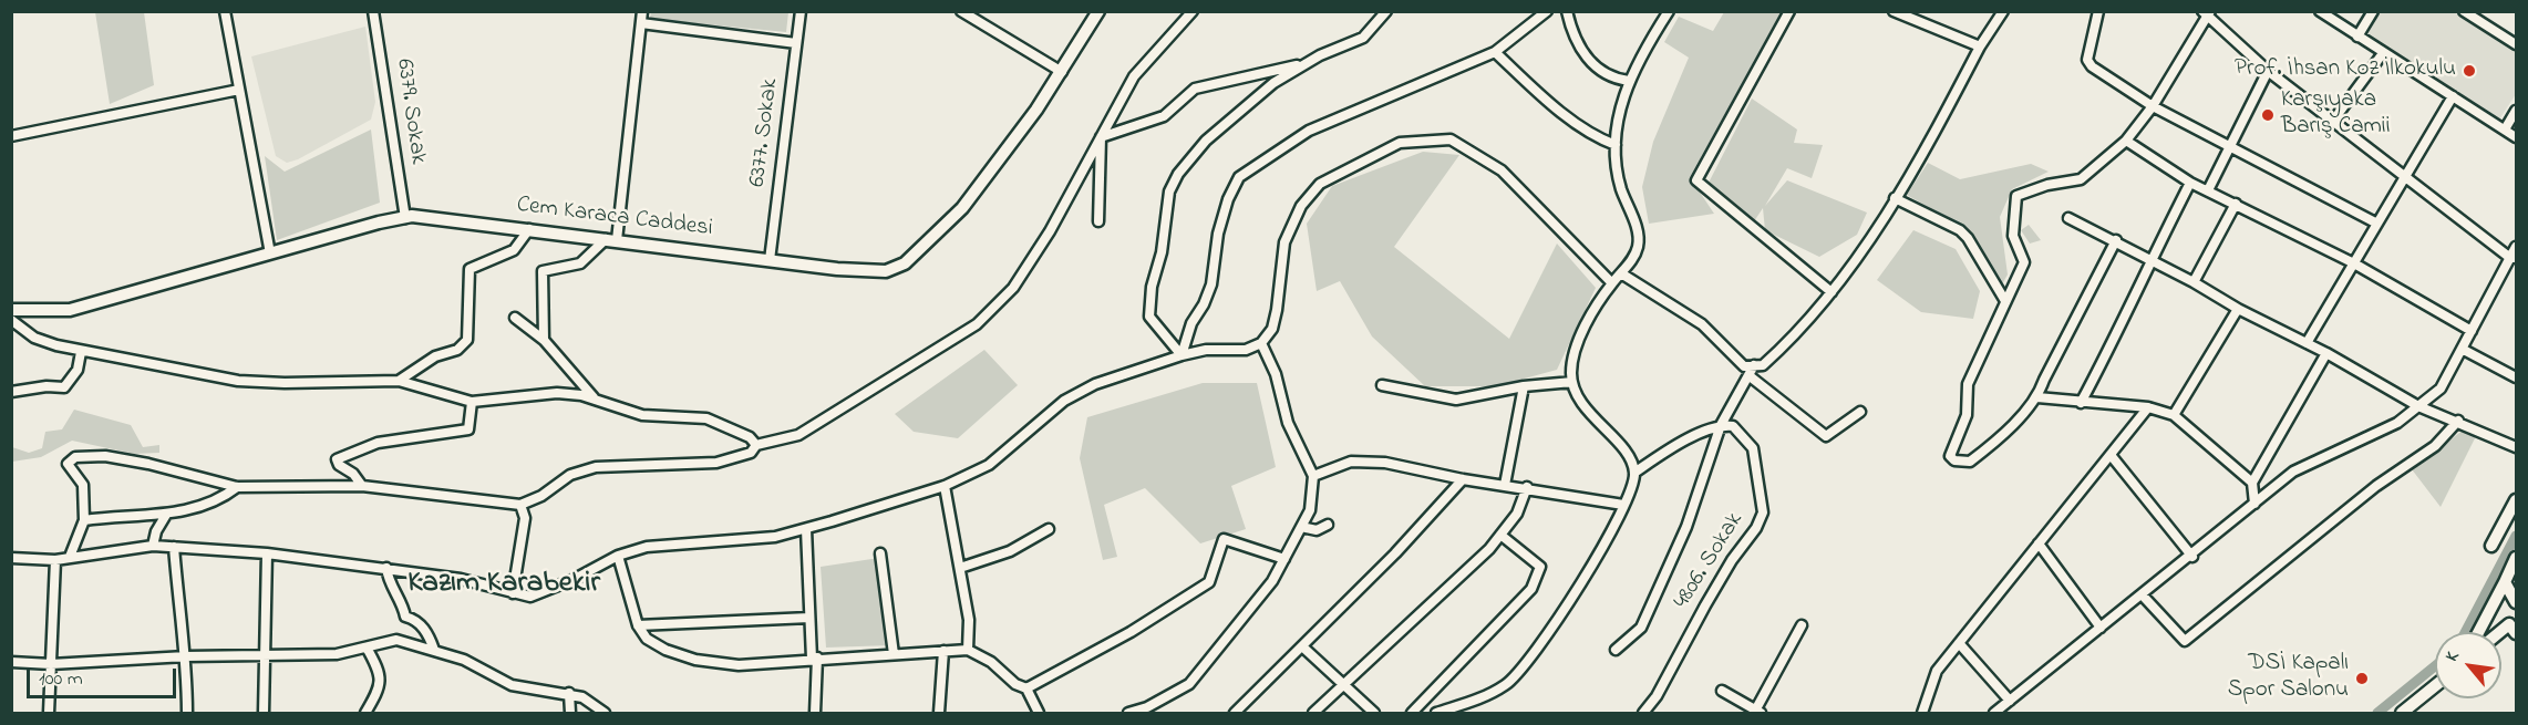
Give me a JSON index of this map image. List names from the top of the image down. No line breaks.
{"streets":{"street":["6379. Sokak","6377. Sokak","Cem Karaca Caddesi","4806. Sokak"]},"crossings":[["6379. Sokak","Cem Karaca Caddesi"],["6377. Sokak","Cem Karaca Caddesi"]],"districts":["Kazım Karabekir"],"places":["Prof. İhsan Koz İlkokulu","Karşıyaka Barış Camii","DSİ Kapalı Spor Salonu"],"scale_bar":"100 m","north":"top left"}
